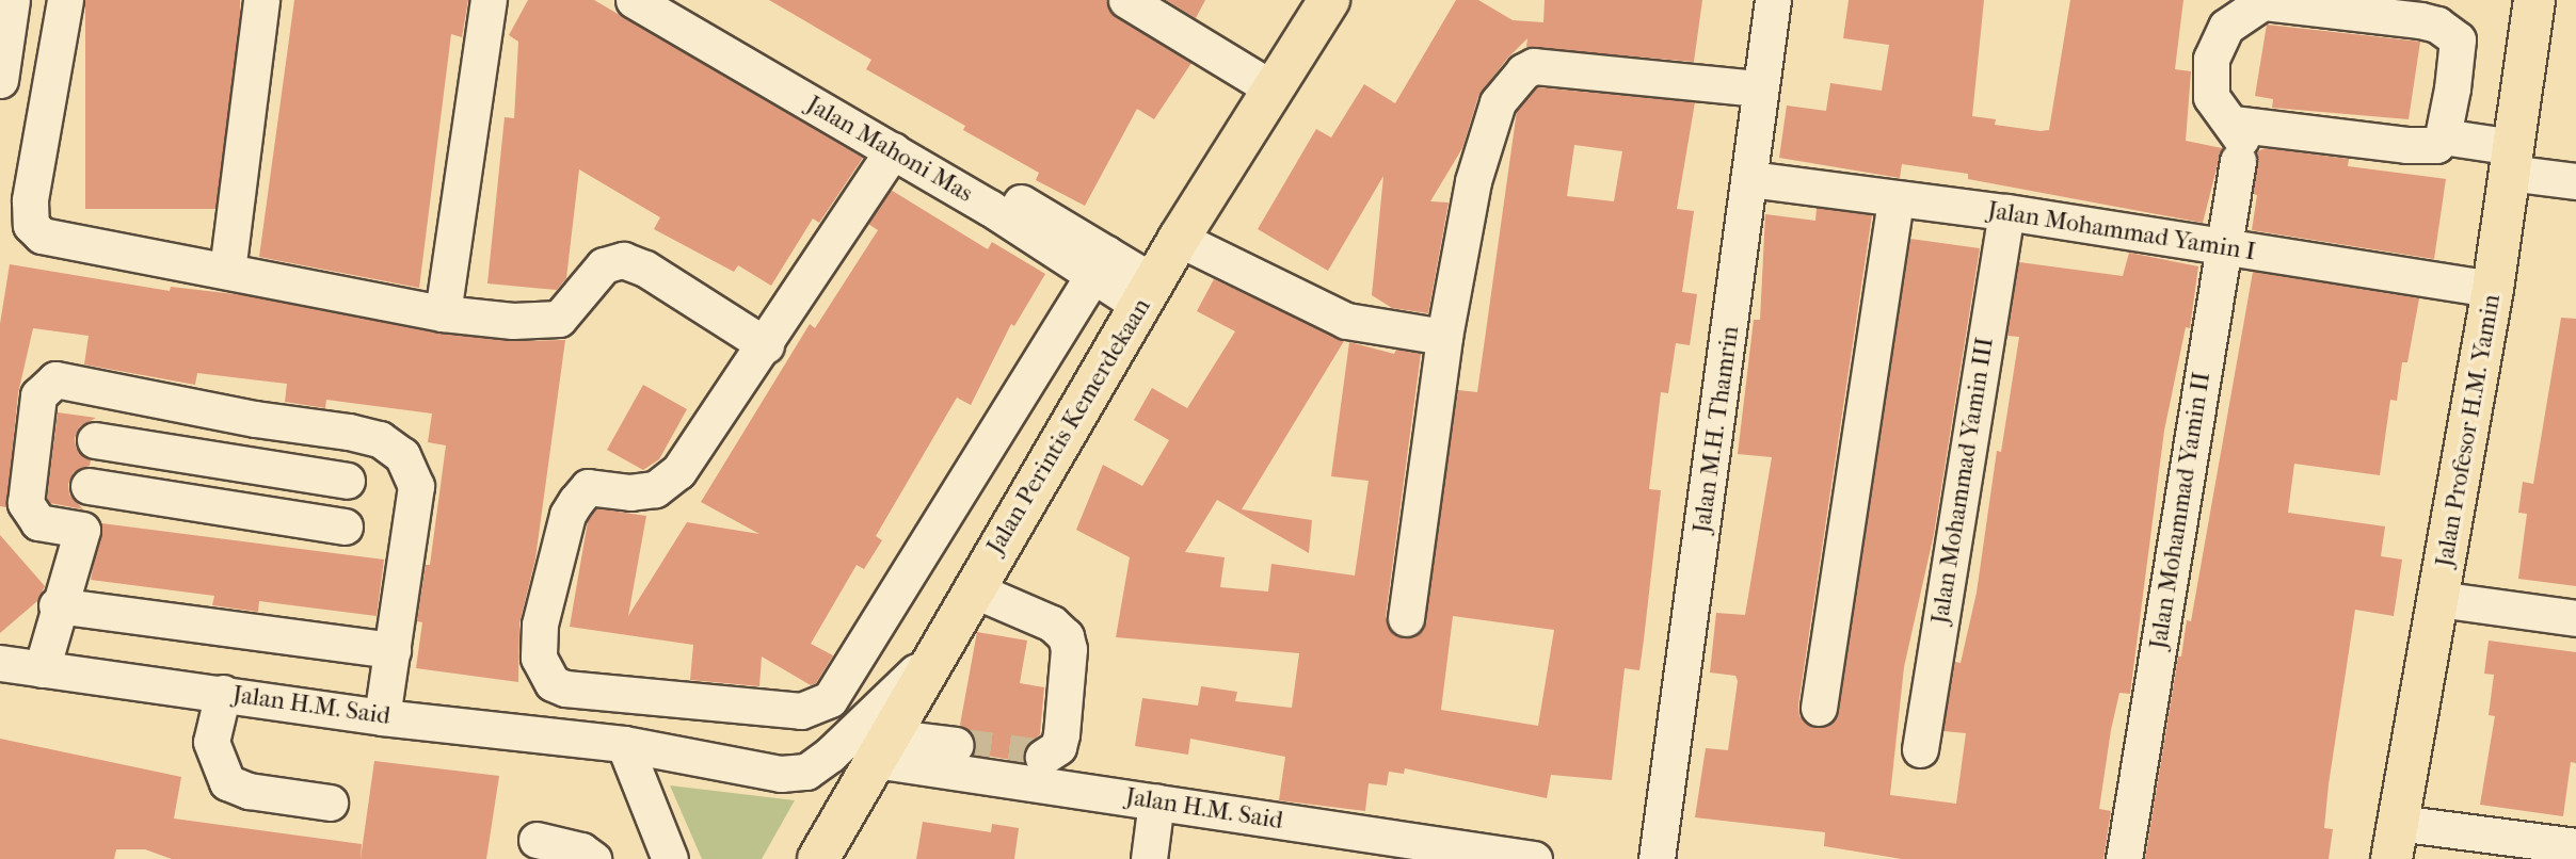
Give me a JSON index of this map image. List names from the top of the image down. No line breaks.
{"streets":{"main road":["Jalan Perintis Kemerdekaan","Jalan Profesor H.M. Yamin"],"street":["Jalan Mahoni Mas","Jalan Mohammad Yamin I","Jalan M.H. Thamrin","Jalan Mohammad Yamin III","Jalan Mohammad Yamin II","Jalan H.M. Said"]},"crossings":[["Jalan Mahoni Mas","Jalan Perintis Kemerdekaan"],["Jalan Mohammad Yamin I","Jalan M.H. Thamrin"],["Jalan Mohammad Yamin I","Jalan Profesor H.M. Yamin"],["Jalan Mohammad Yamin I","Jalan Mohammad Yamin III"],["Jalan Mohammad Yamin I","Jalan Mohammad Yamin II"],["Jalan Perintis Kemerdekaan","Jalan H.M. Said"]]}
